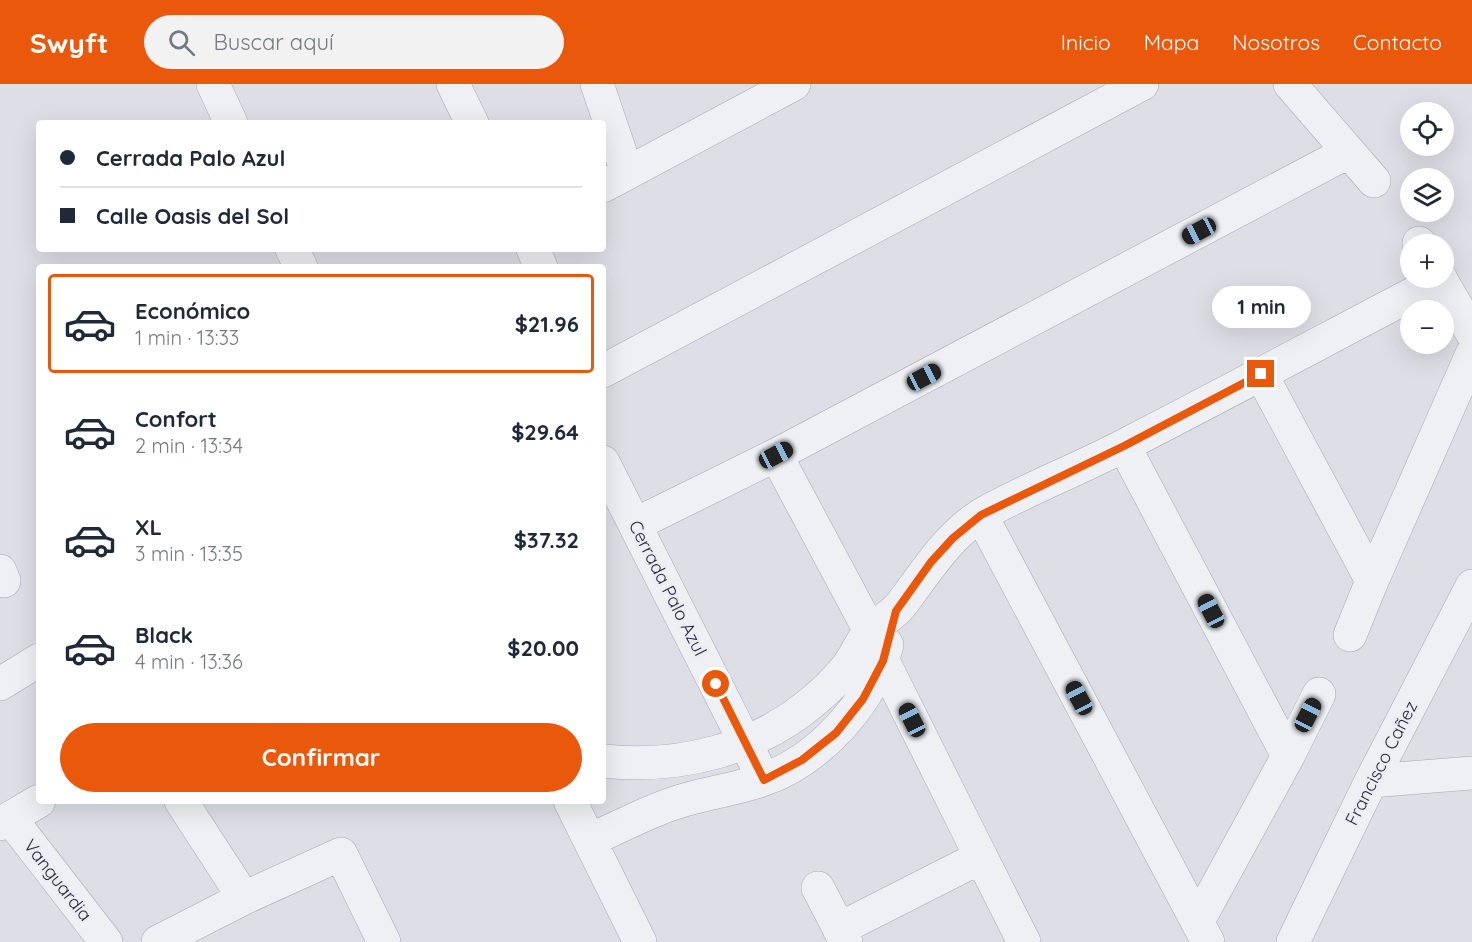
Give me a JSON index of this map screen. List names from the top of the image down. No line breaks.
{"streets":{"street":["Cerrada Palo Azul","Francisco Cañez","Vanguardia"]},"page":{"header":"Swyft","search":"Buscar aquí","nav":["Inicio","Mapa","Nosotros","Contacto"],"map_buttons":["+","−"],"banner":["Cerrada Palo Azul","Calle Oasis del Sol"],"list":[{"name":"Económico","note":"1 min · 13:33","value":"$21.96"},{"name":"Confort","note":"2 min · 13:34","value":"$29.64"},{"name":"XL","note":"3 min · 13:35","value":"$37.32"},{"name":"Black","note":"4 min · 13:36","value":"$20.00"}],"bubble":"1 min","buttons":"Confirmar"}}
